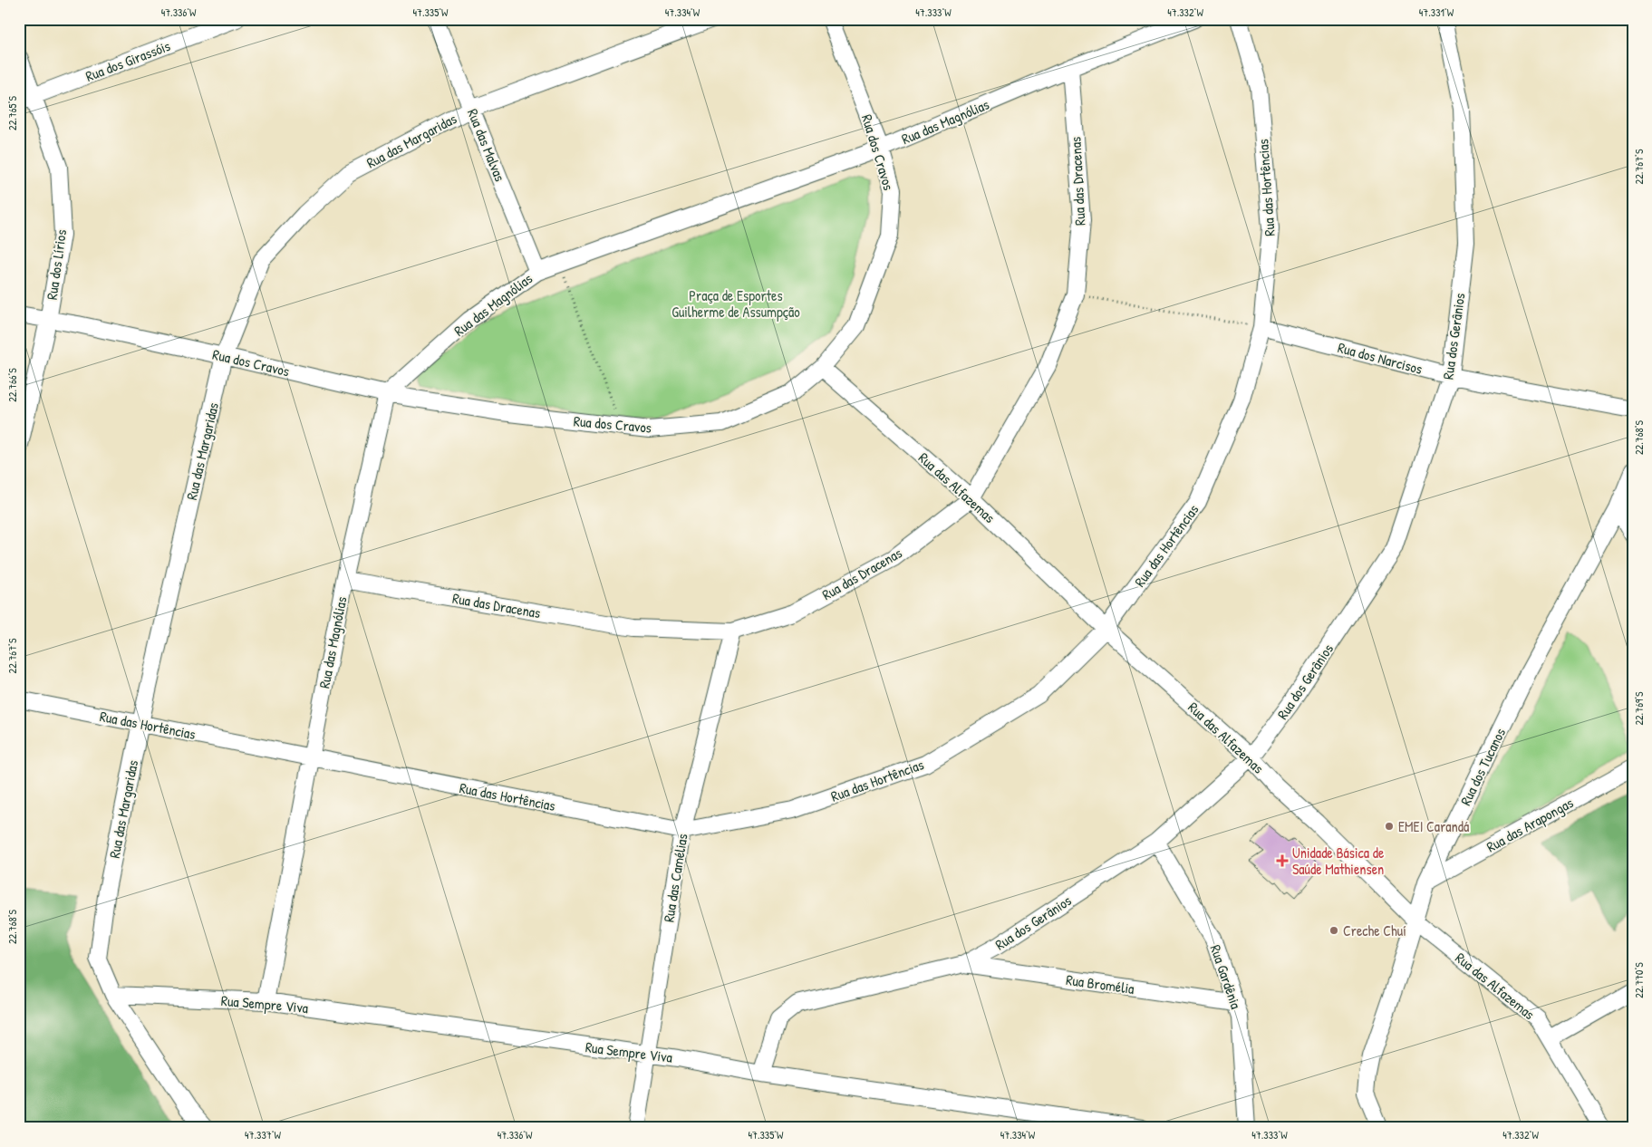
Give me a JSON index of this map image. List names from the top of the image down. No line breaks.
{"streets":{"street":["Rua dos Girassóis","Rua das Magnólias","Rua das Margaridas","Rua das Malvas","Rua dos Cravos","Rua das Dracenas","Rua das Hortências","Rua dos Lírios","Rua dos Gerânios","Rua dos Narcisos","Rua das Alfazemas","Rua dos Tucanos","Rua das Arapongas","Rua das Camélias","Rua Gardênia","Rua Bromélia","Rua Sempre Viva"]},"crossings":[["Rua dos Girassóis","Rua dos Lírios"],["Rua das Magnólias","Rua das Malvas"],["Rua das Magnólias","Rua dos Cravos"],["Rua das Magnólias","Rua das Dracenas"],["Rua das Magnólias","Rua das Hortências"],["Rua das Magnólias","Rua Sempre Viva"],["Rua das Margaridas","Rua das Malvas"],["Rua das Margaridas","Rua dos Cravos"],["Rua das Margaridas","Rua das Hortências"],["Rua das Margaridas","Rua Sempre Viva"],["Rua dos Cravos","Rua dos Lírios"],["Rua dos Cravos","Rua das Alfazemas"],["Rua das Dracenas","Rua das Alfazemas"],["Rua das Dracenas","Rua das Camélias"],["Rua das Hortências","Rua dos Narcisos"],["Rua das Hortências","Rua das Alfazemas"],["Rua das Hortências","Rua das Camélias"],["Rua dos Gerânios","Rua dos Narcisos"],["Rua dos Gerânios","Rua das Alfazemas"],["Rua dos Gerânios","Rua Gardênia"],["Rua dos Gerânios","Rua Bromélia"],["Rua dos Gerânios","Rua Sempre Viva"],["Rua das Alfazemas","Rua dos Tucanos"],["Rua dos Tucanos","Rua das Arapongas"],["Rua das Camélias","Rua Sempre Viva"],["Rua Gardênia","Rua Bromélia"]],"parks":["Praça de Esportes Guilherme de Assumpção"],"places":{"other":["EMEI Carandá","Creche Chuí"],"health":["Unidade Básica de Saúde Mathiensen"]},"coordinates":["47.336°W","47.335°W","47.334°W","47.333°W","47.332°W","47.331°W","22.765°S","22.767°S","22.766°S","22.768°S","22.769°S","22.770°S","47.337°W"]}
